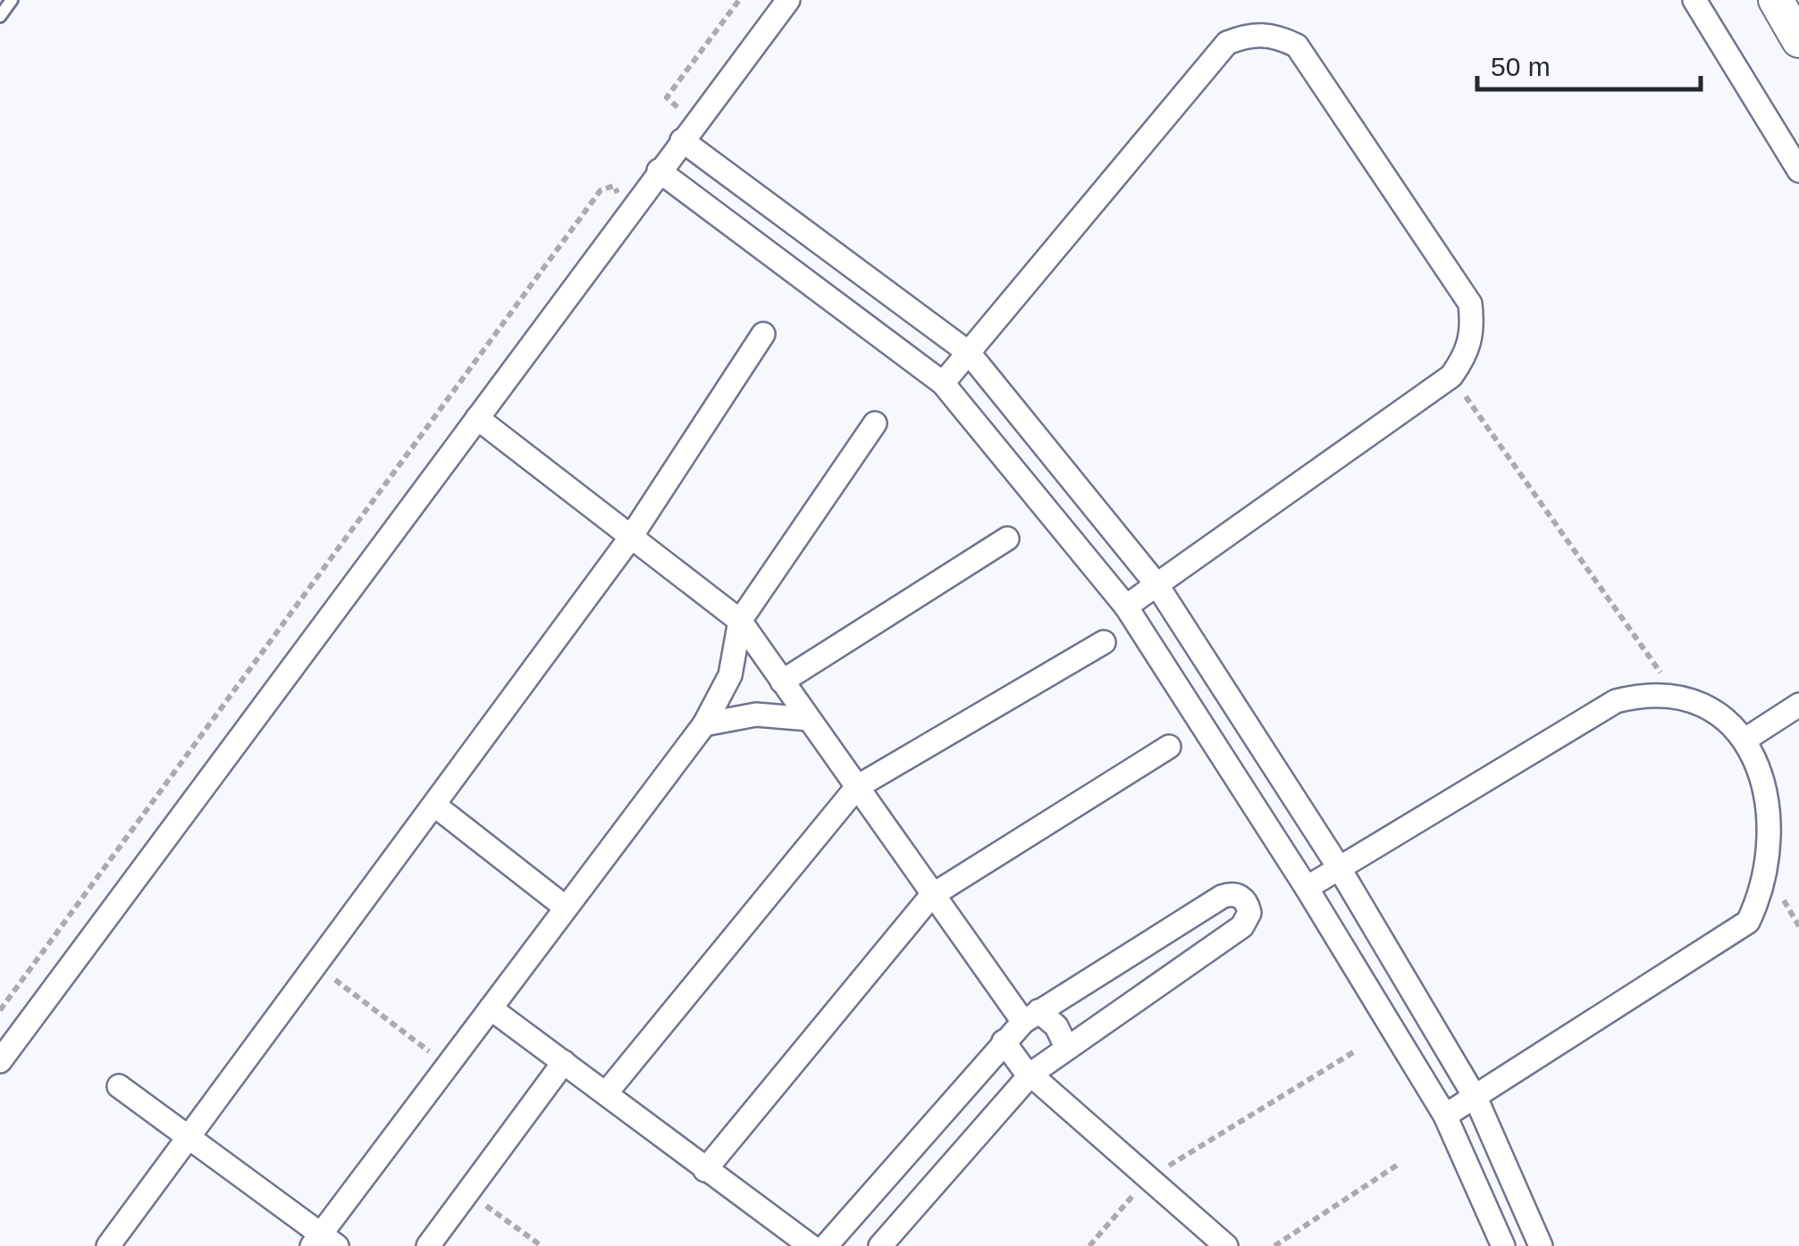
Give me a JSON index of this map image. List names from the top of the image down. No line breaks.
{"scale_bar":"50 m"}
